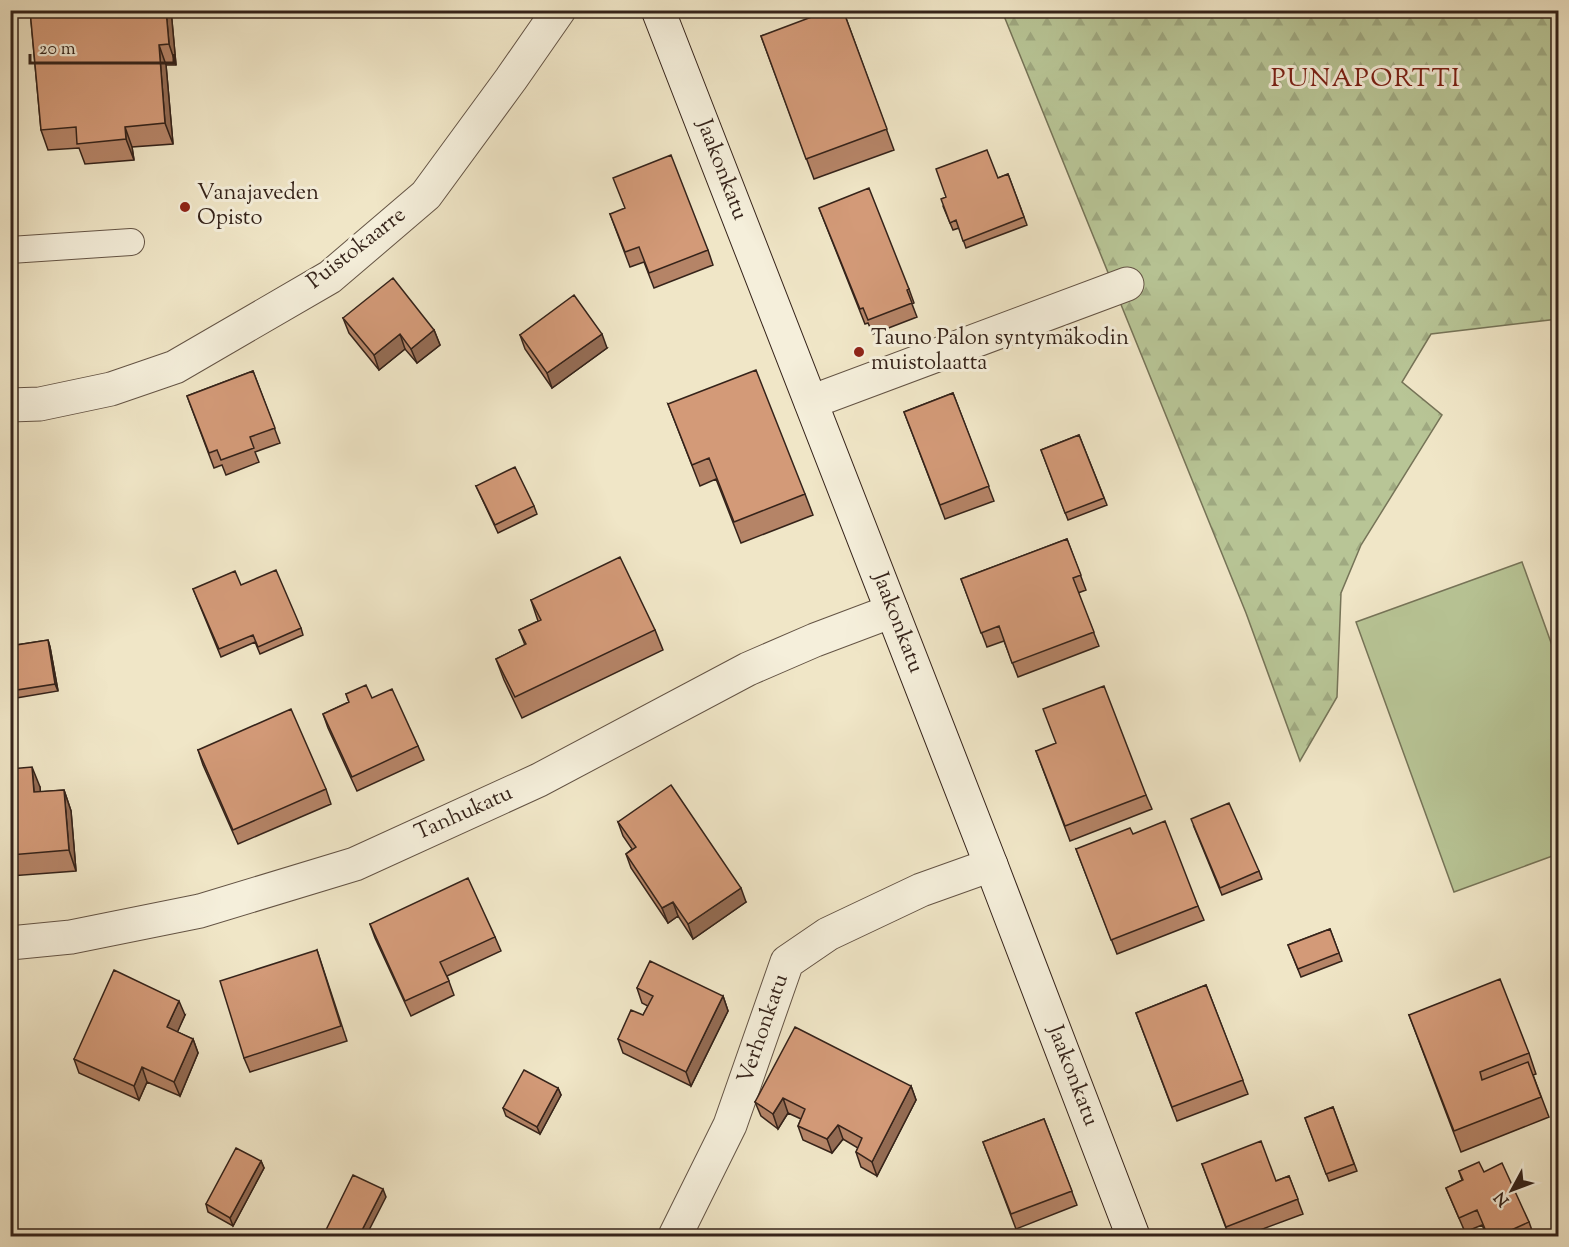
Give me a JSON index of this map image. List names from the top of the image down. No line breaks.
{"streets":{"street":["Jaakonkatu","Puistokaarre","Tanhukatu","Verhonkatu"]},"crossings":[["Jaakonkatu","Tanhukatu"],["Jaakonkatu","Verhonkatu"]],"districts":["PUNAPORTTI"],"places":["Vanajaveden Opisto","Tauno Palon syntymäkodin muistolaatta"],"scale_bar":"20 m","north":"bottom left"}
